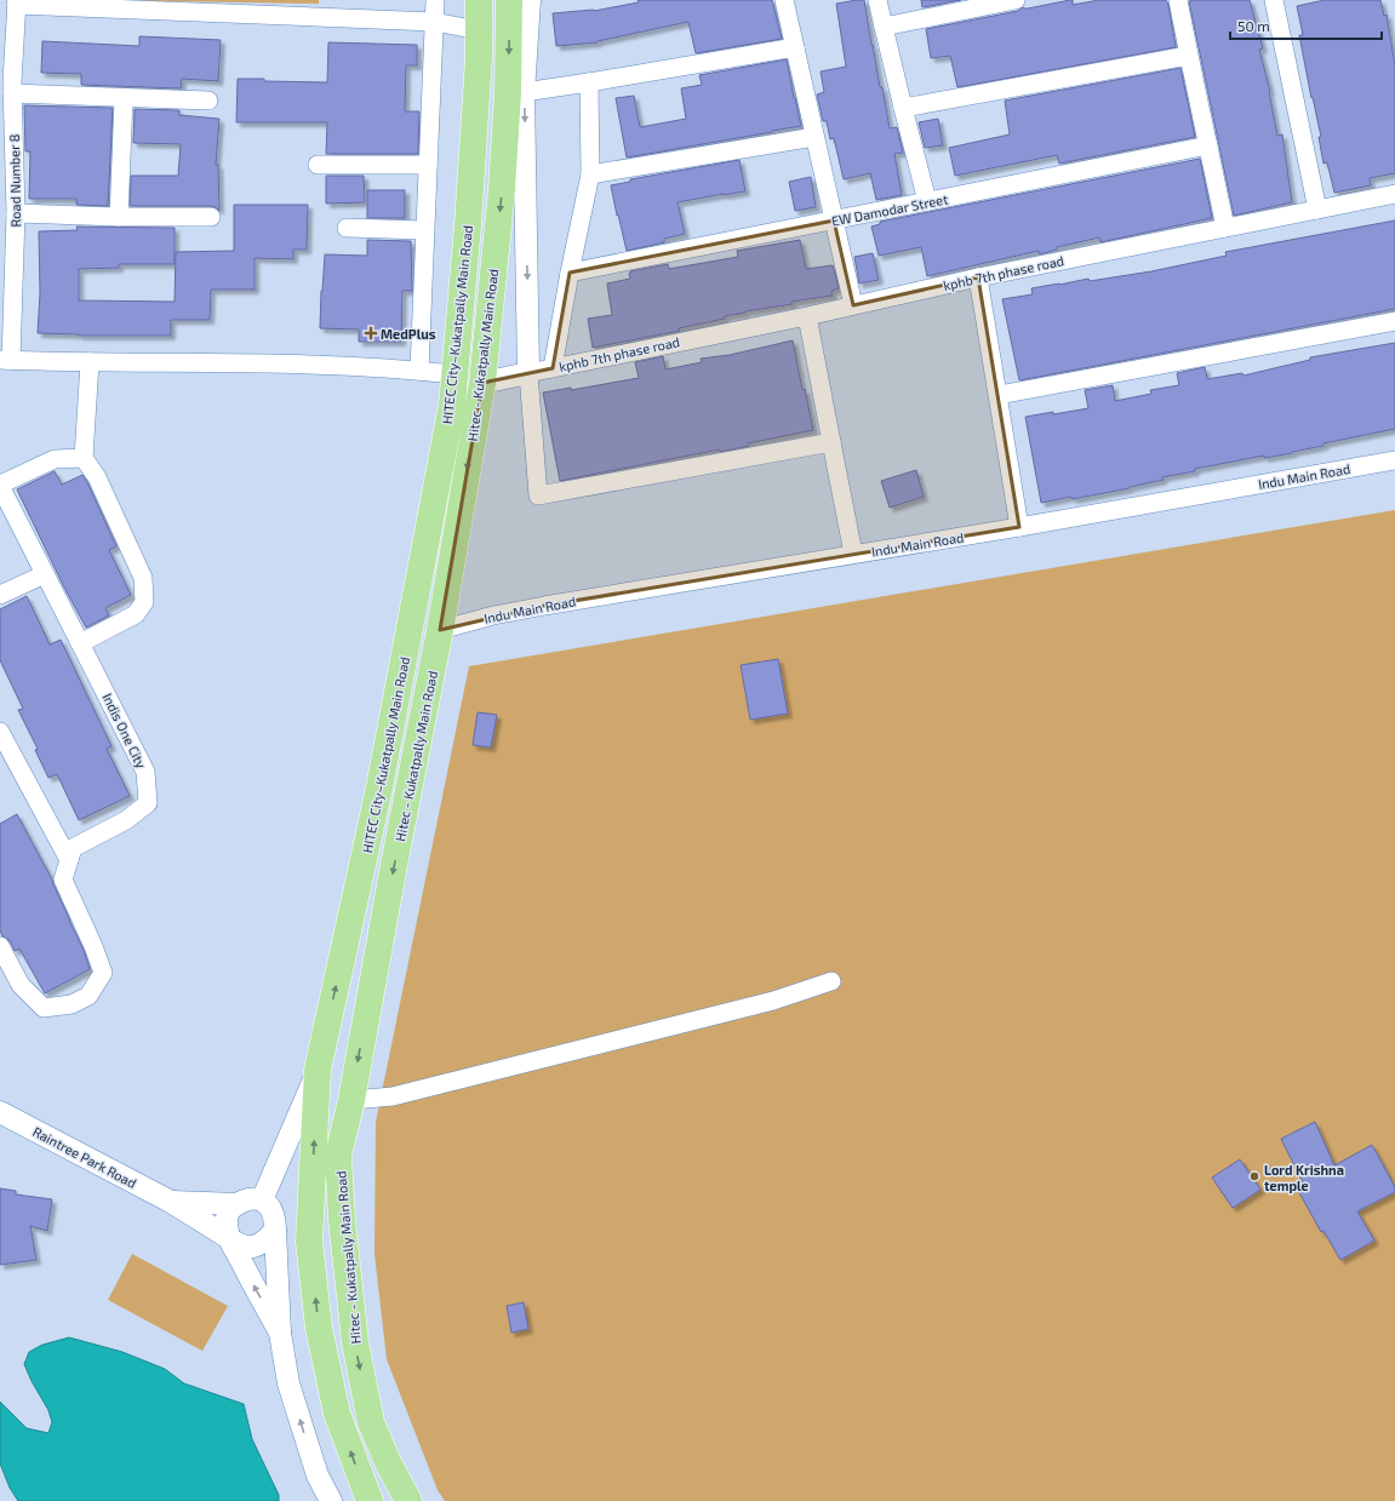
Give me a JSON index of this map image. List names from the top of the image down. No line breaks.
{"streets":{"main road":["HITEC City–Kukatpally Main Road","Hitec - Kukatpally Main Road"],"street":["Road Number 8","EW Damodar Street","kphb 7th phase road","Indu Main Road","Indis One City","Raintree Park Road"]},"crossings":[["kphb 7th phase road","Hitec - Kukatpally Main Road"],["Hitec - Kukatpally Main Road","Indu Main Road"]],"one_way":["HITEC City–Kukatpally Main Road","Hitec - Kukatpally Main Road"],"places":{"health":["MedPlus"],"other":["Lord Krishna temple"]},"scale_bar":"50 m"}
